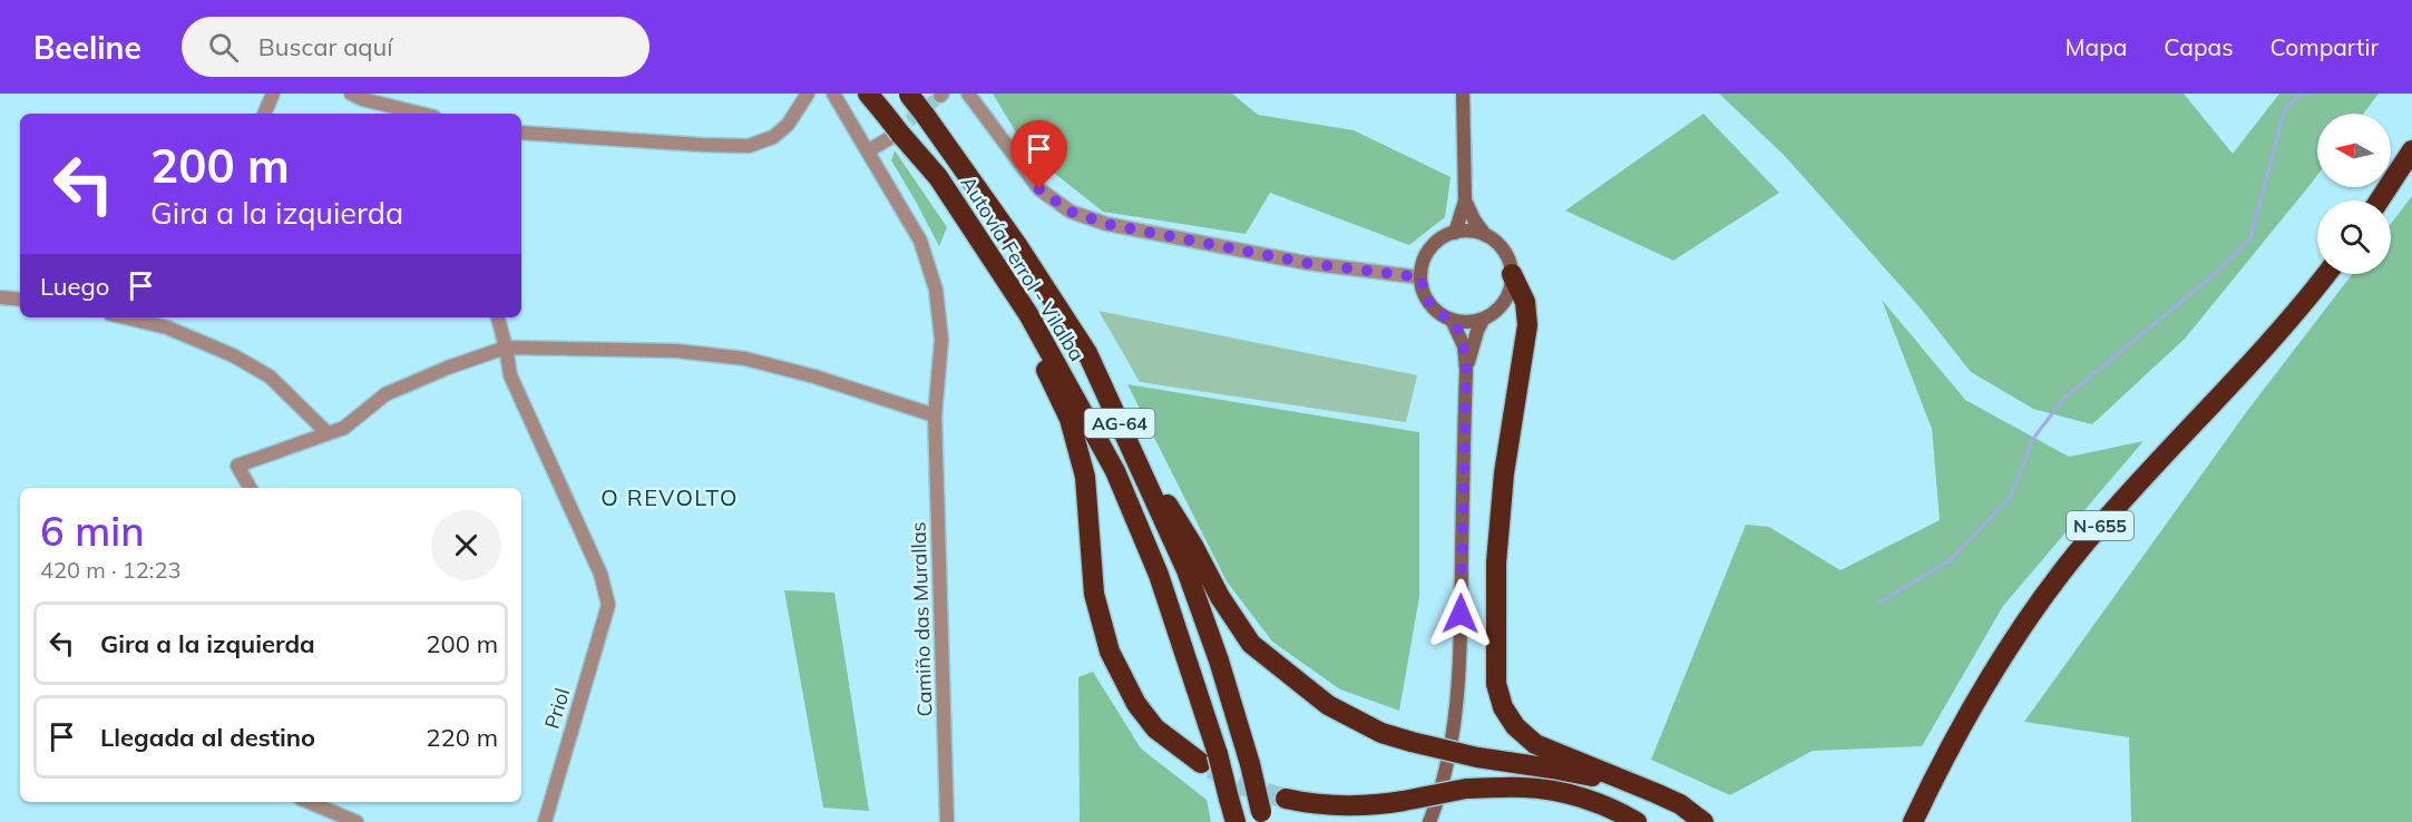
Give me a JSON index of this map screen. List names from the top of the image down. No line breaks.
{"streets":{"highway":["Autovía Ferrol - Vilalba","AG-64","N-655"],"street":["Camiño das Murallas","Priol"]},"districts":["O REVOLTO"],"north":"left","page":{"header":"Beeline","search":"Buscar aquí","nav":["Mapa","Capas","Compartir"],"turn":["200 m","Gira a la izquierda"],"then":"Luego","heading":["6 min","420 m · 12:23"],"list":[{"name":"Gira a la izquierda","value":"200 m"},{"name":"Llegada al destino","value":"220 m"}]}}
